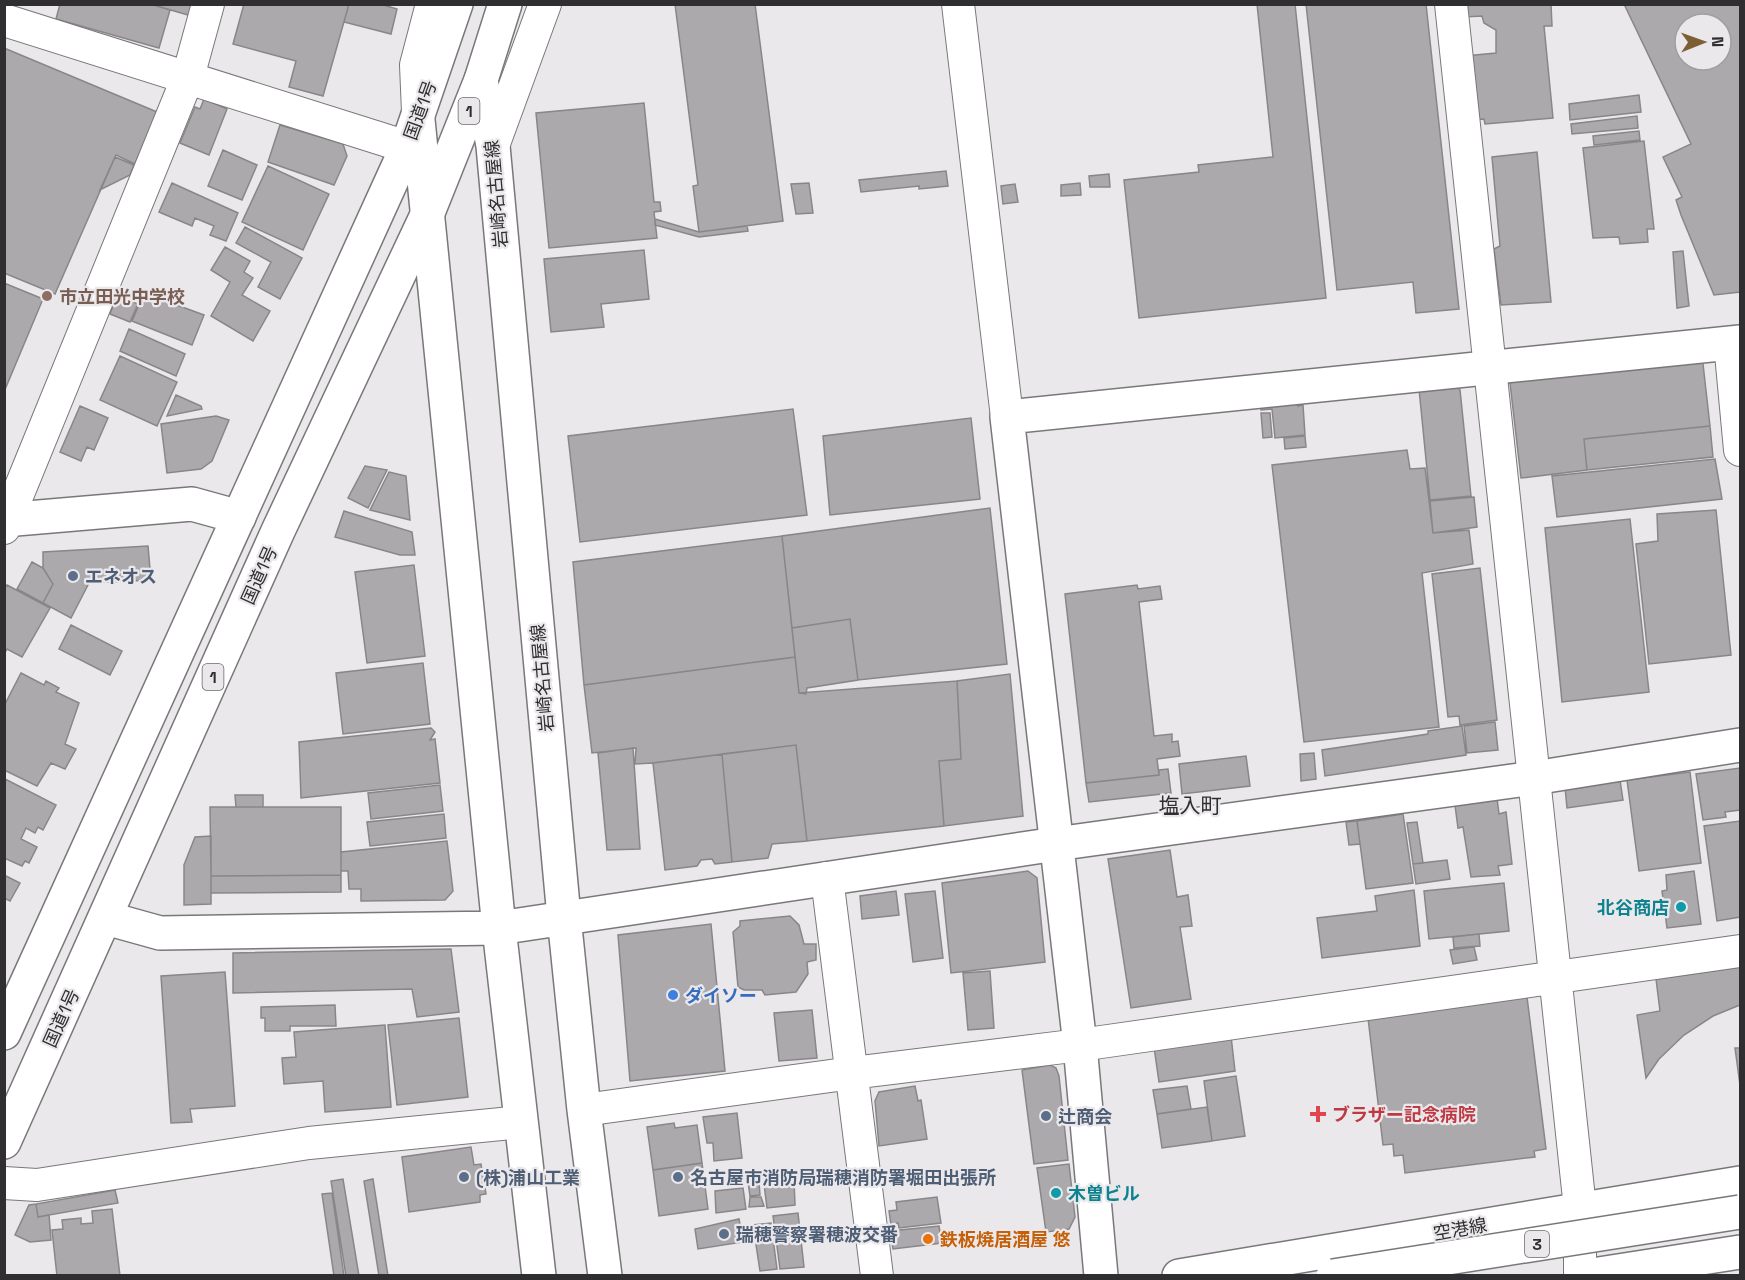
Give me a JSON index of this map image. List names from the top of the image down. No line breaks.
{"streets":{"main road":["国道1号","1","岩崎名古屋線","空港線","3"]},"crossings":[["国道1号","岩崎名古屋線"]],"districts":["塩入町"],"places":{"other":["市立田光中学校","エネオス","北谷商店","ダイソー","辻商会","(株)浦山工業","名古屋市消防局瑞穂消防署堀田出張所","木曽ビル","瑞穂警察署穂波交番","鉄板焼居酒屋 悠"],"health":["ブラザー記念病院"]},"north":"right"}
